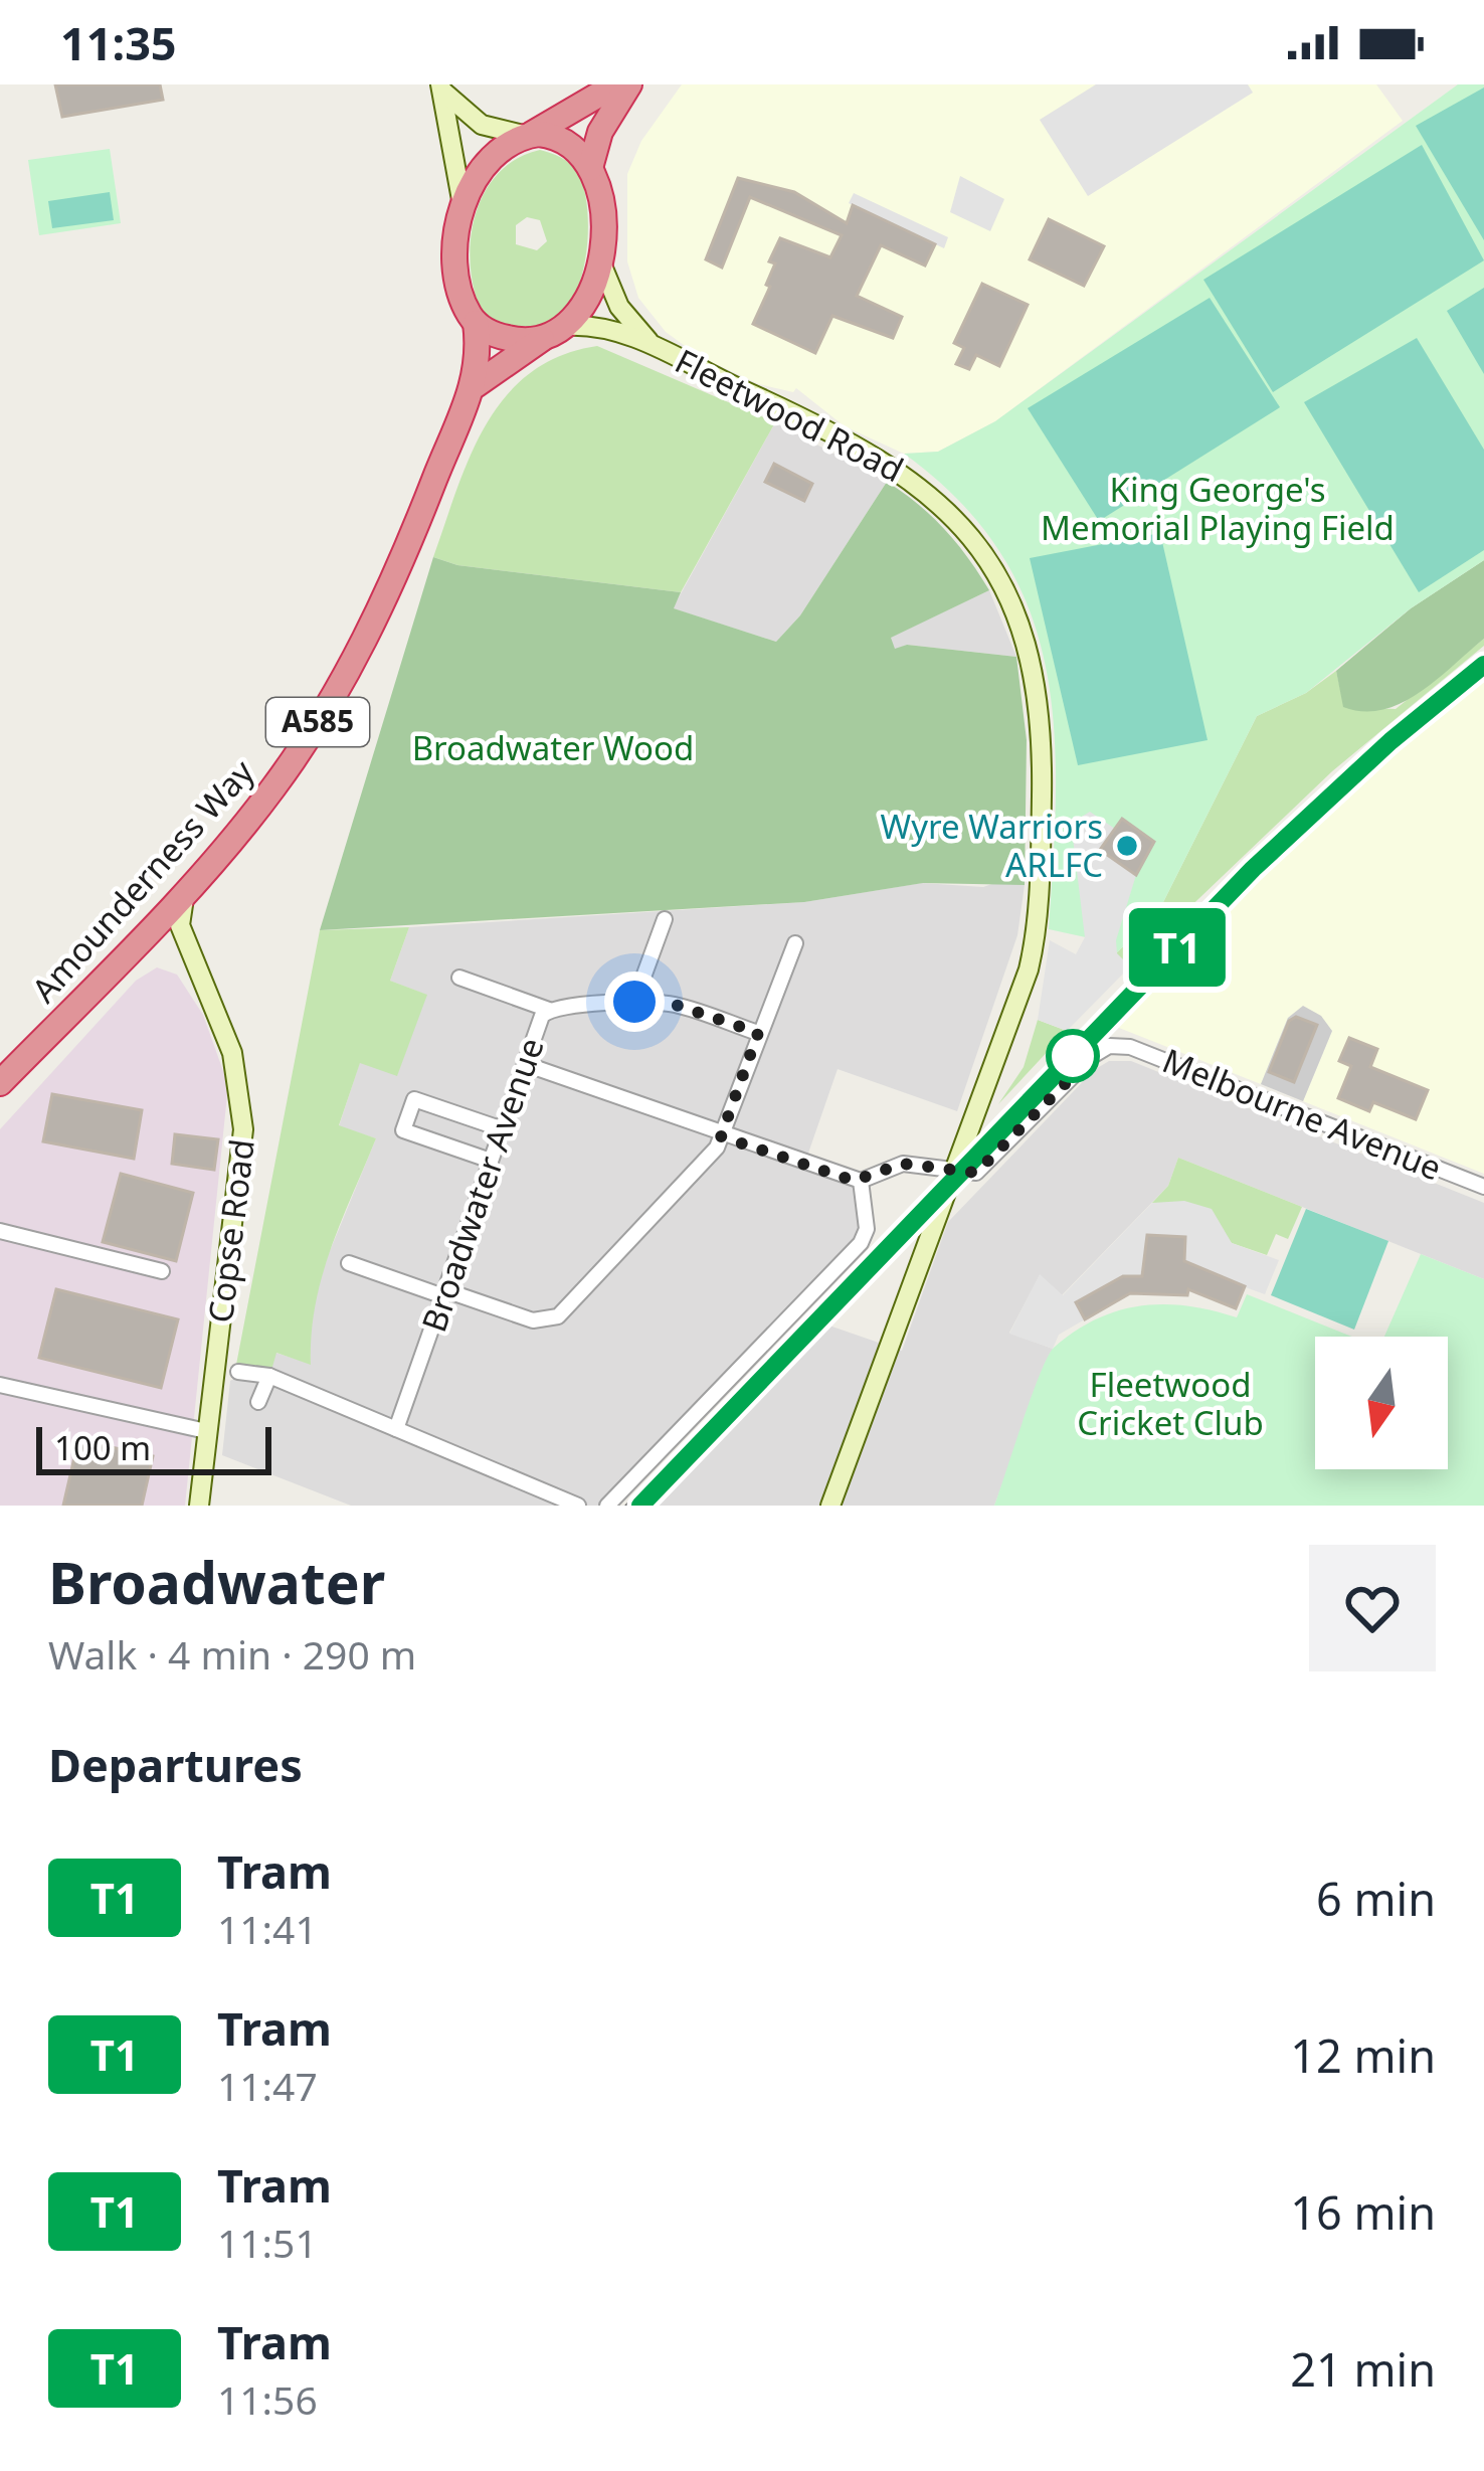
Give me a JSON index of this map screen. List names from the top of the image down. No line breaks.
{"streets":{"highway":["A585","Amounderness Way"],"street":["Fleetwood Road","Melbourne Avenue","Broadwater Avenue","Copse Road"]},"crossings":[["Fleetwood Road","A585"],["Fleetwood Road","Amounderness Way"],["Fleetwood Road","Melbourne Avenue"],["A585","Amounderness Way"],["Amounderness Way","Copse Road"]],"parks":["King George's Memorial Playing Field","Broadwater Wood","Fleetwood Cricket Club"],"places":["Wyre Warriors ARLFC"],"lines":["tram line T1"],"scale_bar":"100 m","north":"bottom","page":{"status":"11:35","on_map":"T1","scale":"100 m","heading":[["Broadwater","Walk · 4 min · 290 m"],"Departures"],"list":[{"mark":"T1","name":"Tram","note":"11:41","value":"6 min"},{"mark":"T1","name":"Tram","note":"11:47","value":"12 min"},{"mark":"T1","name":"Tram","note":"11:51","value":"16 min"},{"mark":"T1","name":"Tram","note":"11:56","value":"21 min"}]}}
